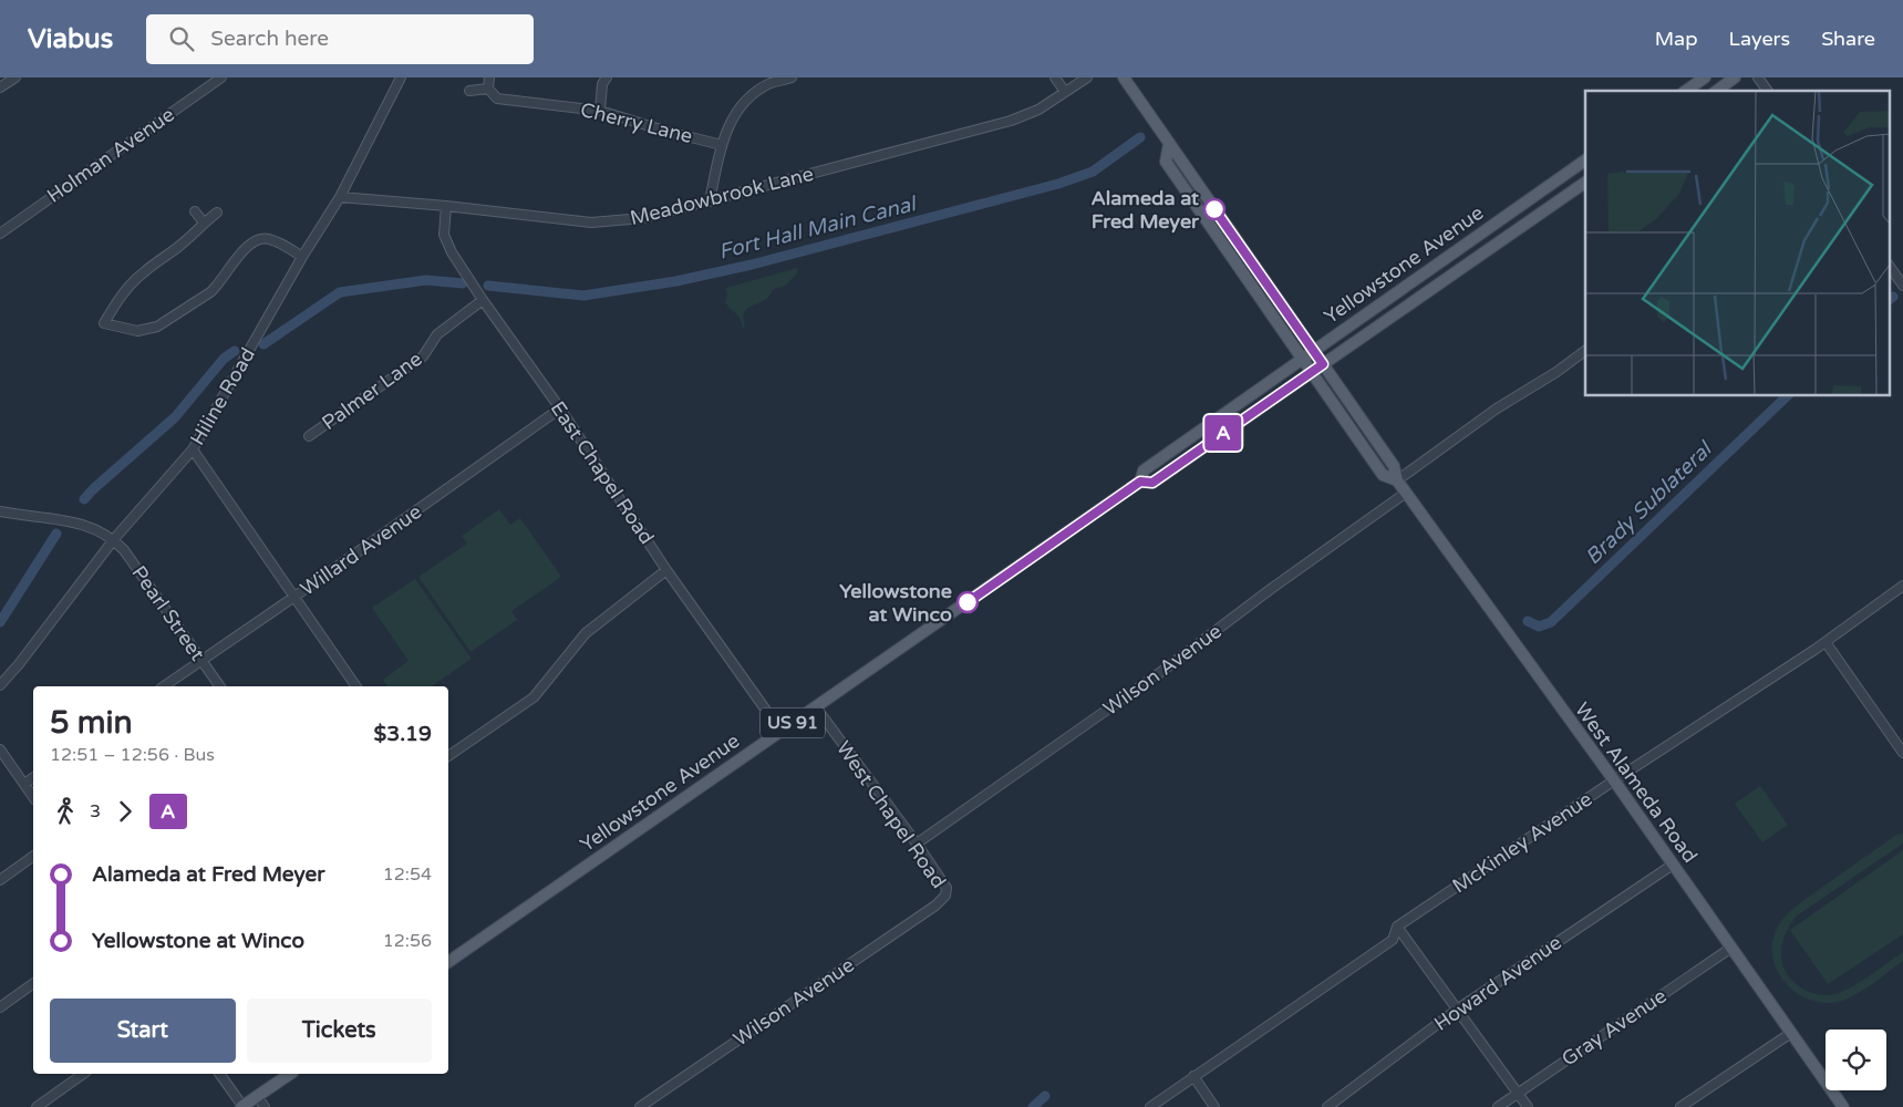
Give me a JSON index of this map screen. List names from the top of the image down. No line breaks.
{"streets":{"main road":["Yellowstone Avenue","US 91","West Alameda Road"],"street":["Cherry Lane","Holman Avenue","Meadowbrook Lane","Palmer Lane","Hiline Road","East Chapel Road","Willard Avenue","Pearl Street","Wilson Avenue","West Chapel Road","McKinley Avenue","Howard Avenue","Gray Avenue"]},"crossings":[["Meadowbrook Lane","Hiline Road"],["Meadowbrook Lane","East Chapel Road"],["Yellowstone Avenue","East Chapel Road"],["Yellowstone Avenue","West Alameda Road"],["Yellowstone Avenue","West Chapel Road"],["Palmer Lane","East Chapel Road"],["Hiline Road","Pearl Street"],["East Chapel Road","Willard Avenue"],["Willard Avenue","Pearl Street"],["Wilson Avenue","West Alameda Road"],["Wilson Avenue","West Chapel Road"],["West Alameda Road","McKinley Avenue"],["West Alameda Road","Howard Avenue"],["West Alameda Road","Gray Avenue"]],"water":["Fort Hall Main Canal","Brady Sublateral"],"places":["Alameda at Fred Meyer","Yellowstone at Winco"],"lines":["bus line A"],"page":{"header":"Viabus","search":"Search here","nav":["Map","Layers","Share"],"on_map":"A","heading":["5 min","12:51 – 12:56 · Bus","$3.19"],"legs":["3","A"],"list":[{"name":"Alameda at Fred Meyer","value":"12:54"},{"name":"Yellowstone at Winco","value":"12:56"}],"buttons":["Start","Tickets"]}}
